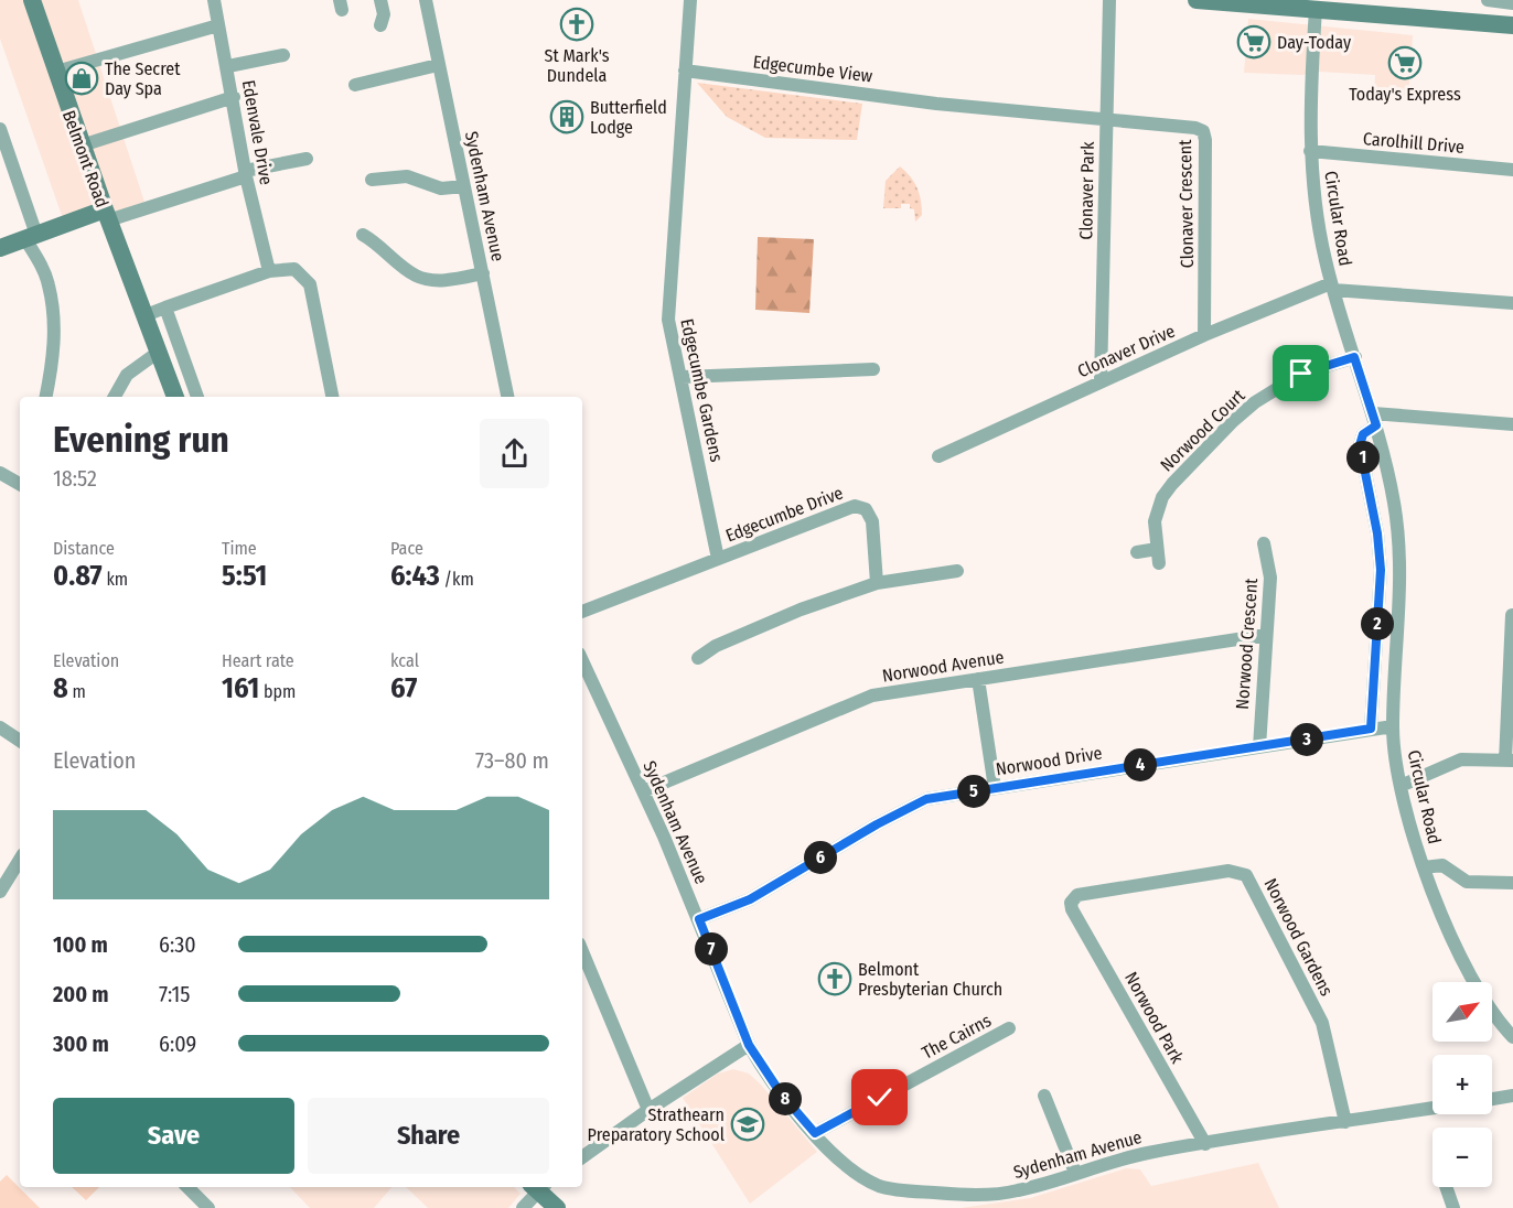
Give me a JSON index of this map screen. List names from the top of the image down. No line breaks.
{"streets":{"main road":["Belmont Road"],"street":["Edgecumbe View","Edenvale Drive","Carolhill Drive","Clonaver Park","Sydenham Avenue","Clonaver Crescent","Circular Road","Clonaver Drive","Edgecumbe Gardens","Norwood Court","Edgecumbe Drive","Norwood Crescent","Norwood Avenue","Norwood Drive","Norwood Gardens","Norwood Park","The Cairns"]},"crossings":[["Edgecumbe View","Clonaver Park"],["Edgecumbe View","Clonaver Crescent"],["Edgecumbe View","Edgecumbe Gardens"],["Carolhill Drive","Circular Road"],["Clonaver Park","Clonaver Crescent"],["Clonaver Park","Clonaver Drive"],["Sydenham Avenue","Norwood Avenue"],["Sydenham Avenue","Norwood Drive"],["Sydenham Avenue","Norwood Gardens"],["Sydenham Avenue","Norwood Park"],["Sydenham Avenue","The Cairns"],["Clonaver Crescent","Clonaver Drive"],["Circular Road","Clonaver Drive"],["Circular Road","Norwood Court"],["Circular Road","Norwood Drive"],["Edgecumbe Gardens","Edgecumbe Drive"],["Norwood Crescent","Norwood Avenue"],["Norwood Crescent","Norwood Drive"],["Norwood Gardens","Norwood Park"]],"places":{"church":["St Mark's Dundela","Belmont Presbyterian Church"],"supermarket":["Day-Today","Today's Express"],"shop":["The Secret Day Spa"],"building":["Butterfield Lodge"],"school or university":["Strathearn Preparatory School"]},"north":"top right","page":{"heading":["Evening run","18:52"],"pins":["1","2","3","4","5","6","7","8"],"stats":[["Distance","0.87 km"],["Time","5:51"],["Pace","6:43 /km"],["Elevation","8 m"],["Heart rate","161 bpm"],["kcal","67"]],"chart":["Elevation","73–80 m"],"list":[{"name":"100 m","note":"6:30"},{"name":"200 m","note":"7:15"},{"name":"300 m","note":"6:09"}],"map_buttons":["+","−"],"buttons":["Save","Share"]}}
